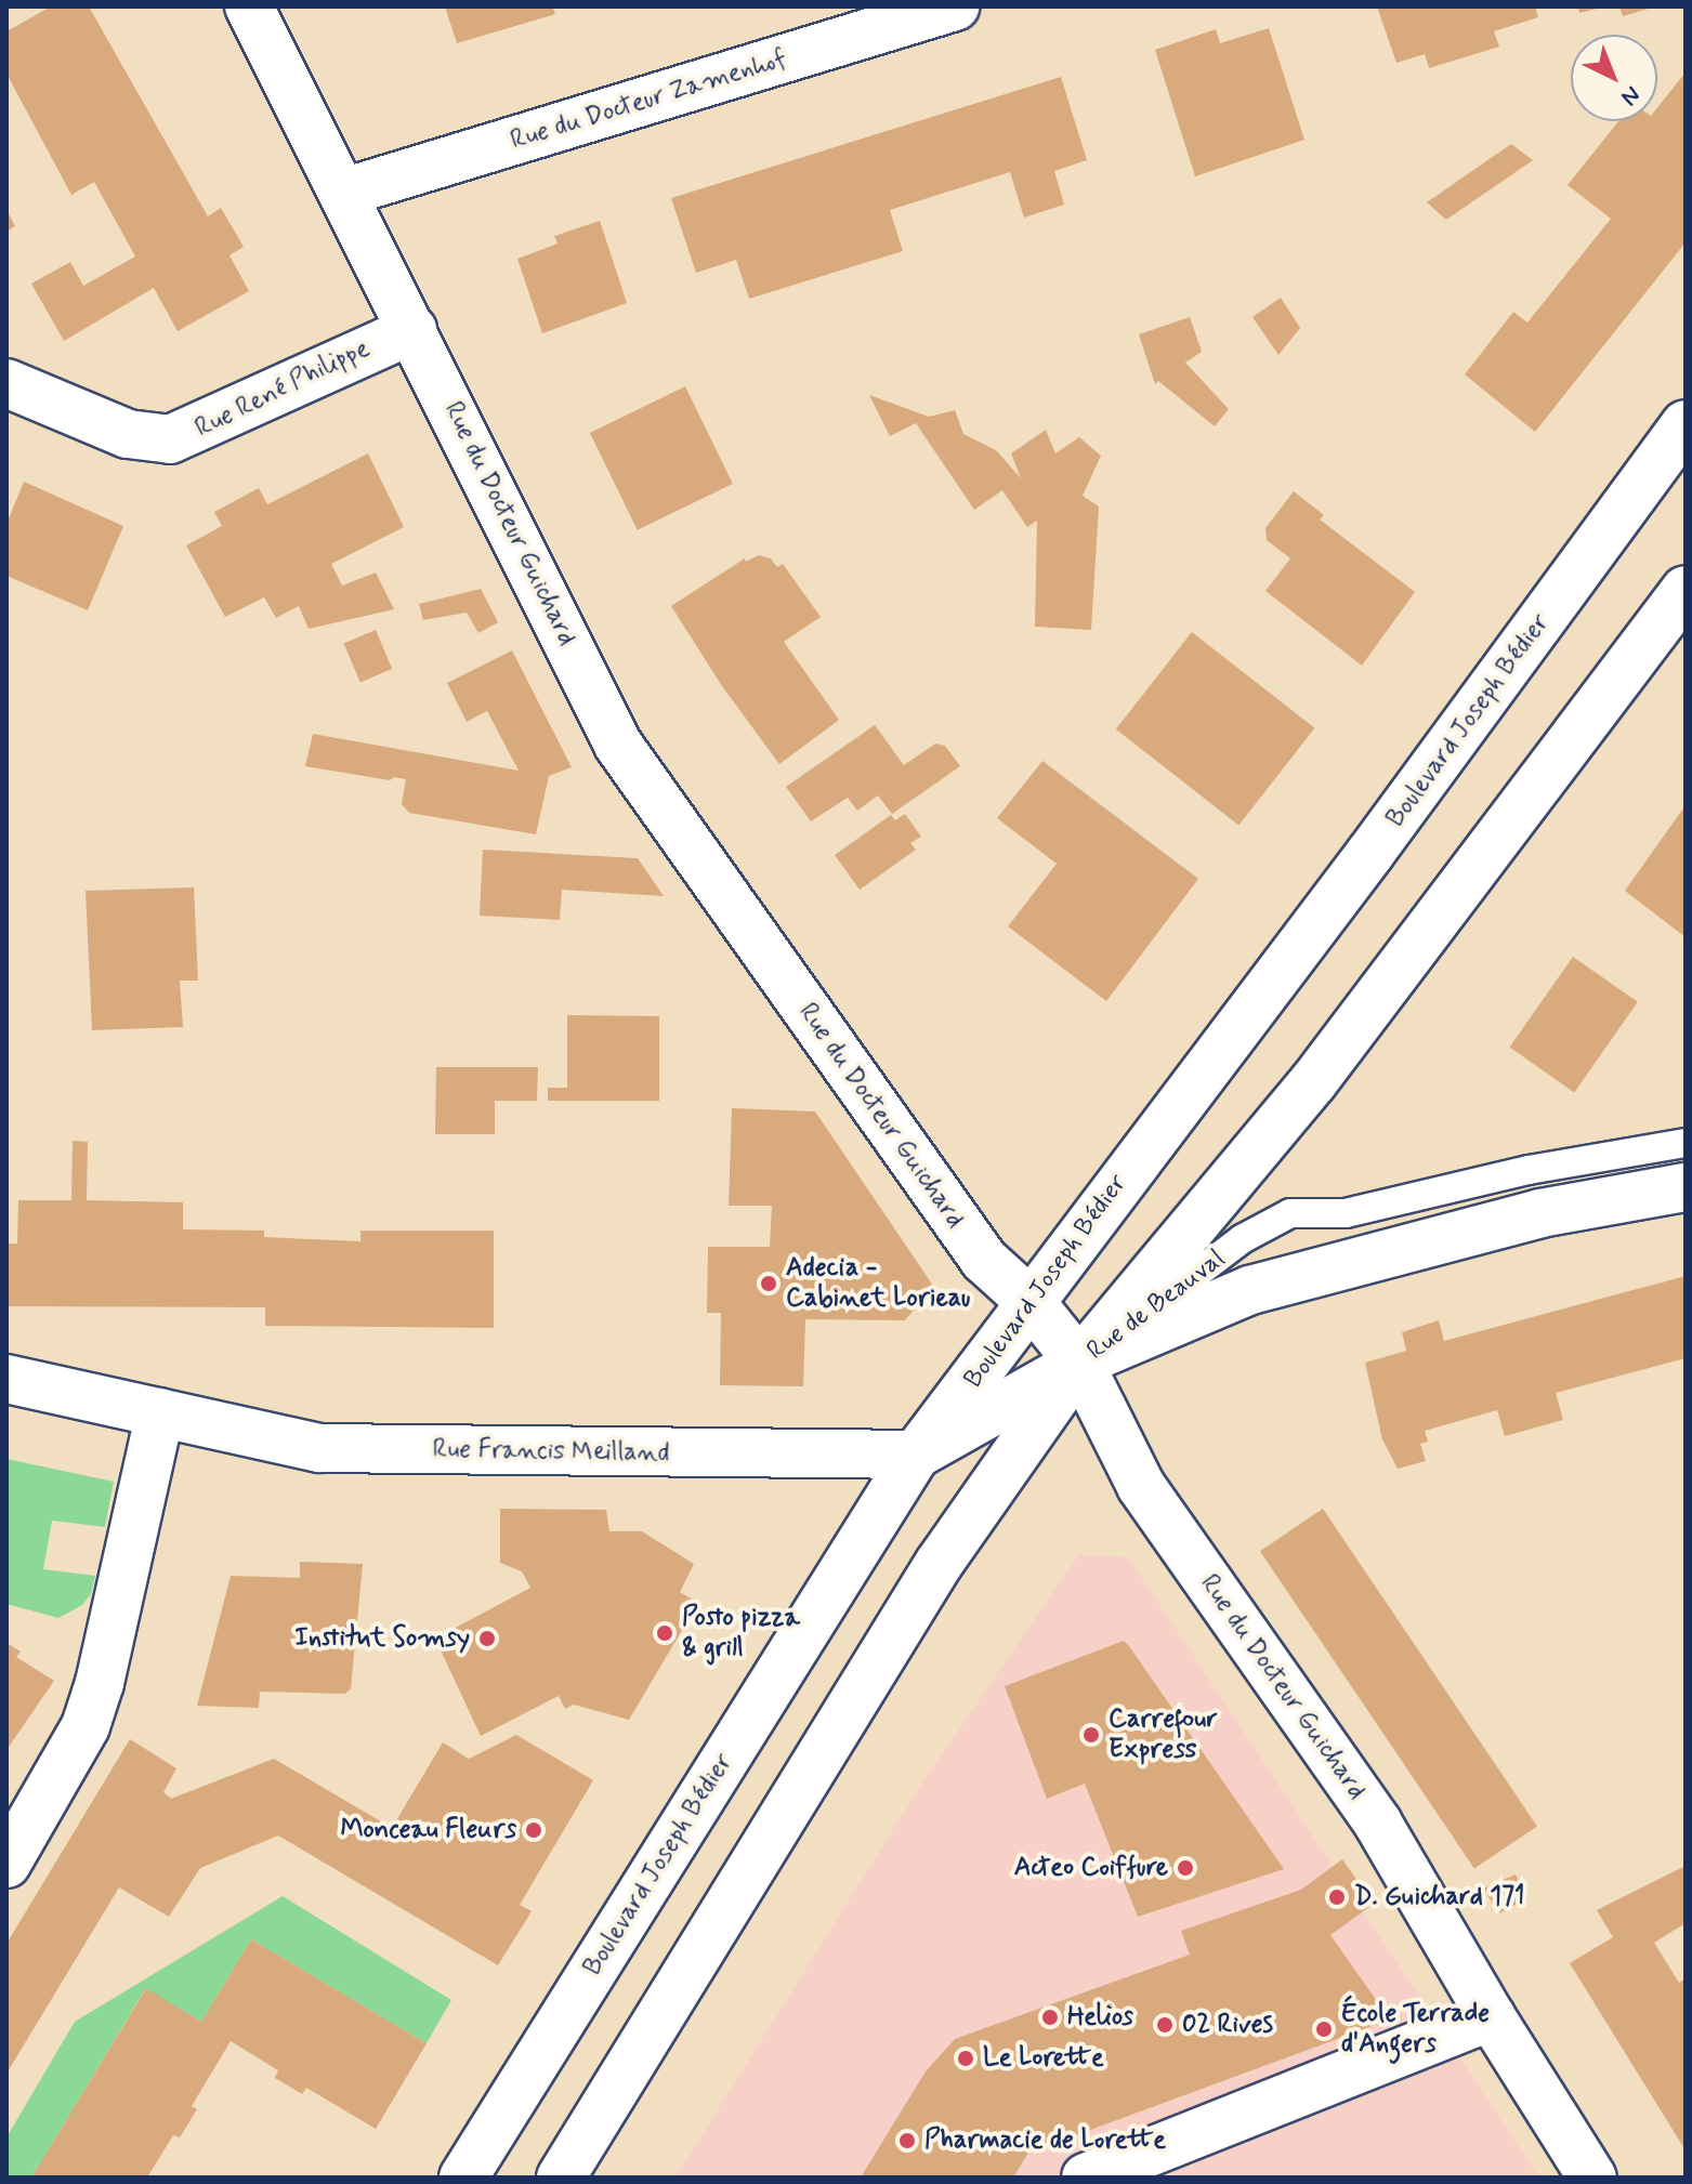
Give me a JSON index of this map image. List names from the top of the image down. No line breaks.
{"streets":{"street":["Rue du Docteur Zamenhof","Rue René Philippe","Rue du Docteur Guichard","Boulevard Joseph Bédier","Rue de Beauval","Rue Francis Meilland"]},"crossings":[["Rue du Docteur Zamenhof","Rue du Docteur Guichard"],["Rue René Philippe","Rue du Docteur Guichard"],["Rue du Docteur Guichard","Boulevard Joseph Bédier"],["Rue du Docteur Guichard","Rue de Beauval"],["Rue du Docteur Guichard","Rue Francis Meilland"],["Boulevard Joseph Bédier","Rue Francis Meilland"],["Rue de Beauval","Rue Francis Meilland"]],"places":["Adecia - Cabinet Lorieau","Posto pizza & grill","Institut Somsy","Carrefour Express","Monceau Fleurs","Acteo Coiffure","D. Guichard 171","Helios","02 Rives","École Terrade d'Angers","Le Lorette","Pharmacie de Lorette"],"north":"bottom right"}
